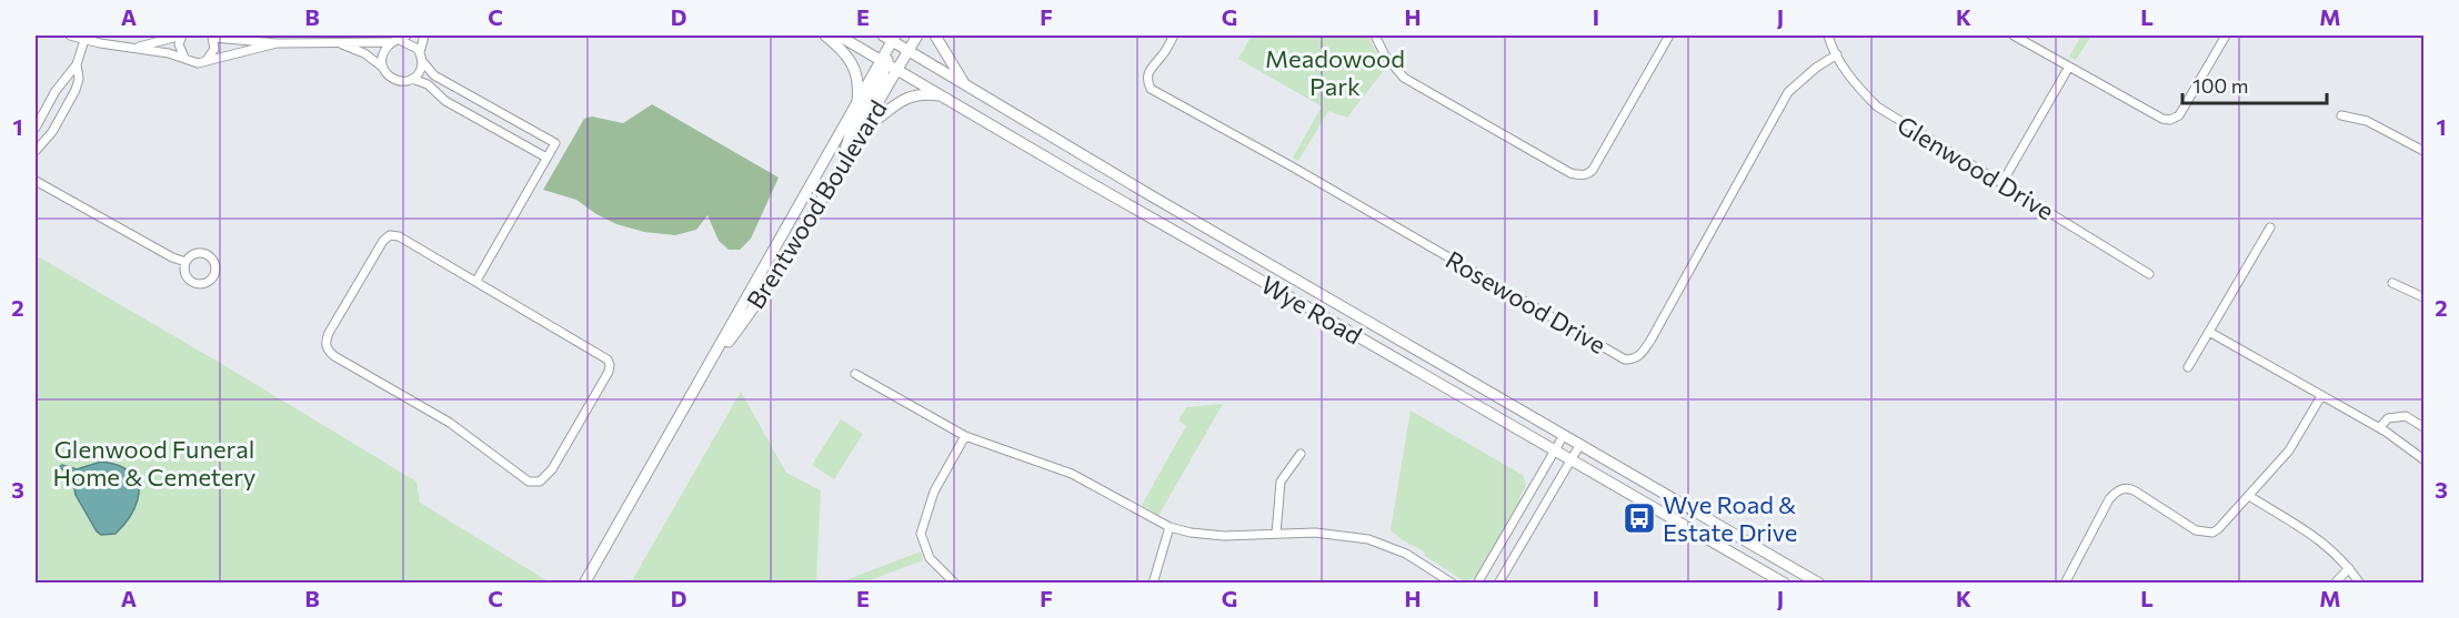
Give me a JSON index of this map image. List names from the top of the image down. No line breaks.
{"streets":{"main road":["Brentwood Boulevard","Wye Road"],"street":["Glenwood Drive","Rosewood Drive"]},"crossings":[["Glenwood Drive","Rosewood Drive"],["Brentwood Boulevard","Wye Road"]],"parks":["Meadowood Park","Glenwood Funeral Home & Cemetery"],"places":{"bus stop":["Wye Road & Estate Drive"]},"scale_bar":"100 m","grid":{"columns":["A","B","C","D","E","F","G","H","I","J","K","L","M"],"rows":["1","2","3"]}}
